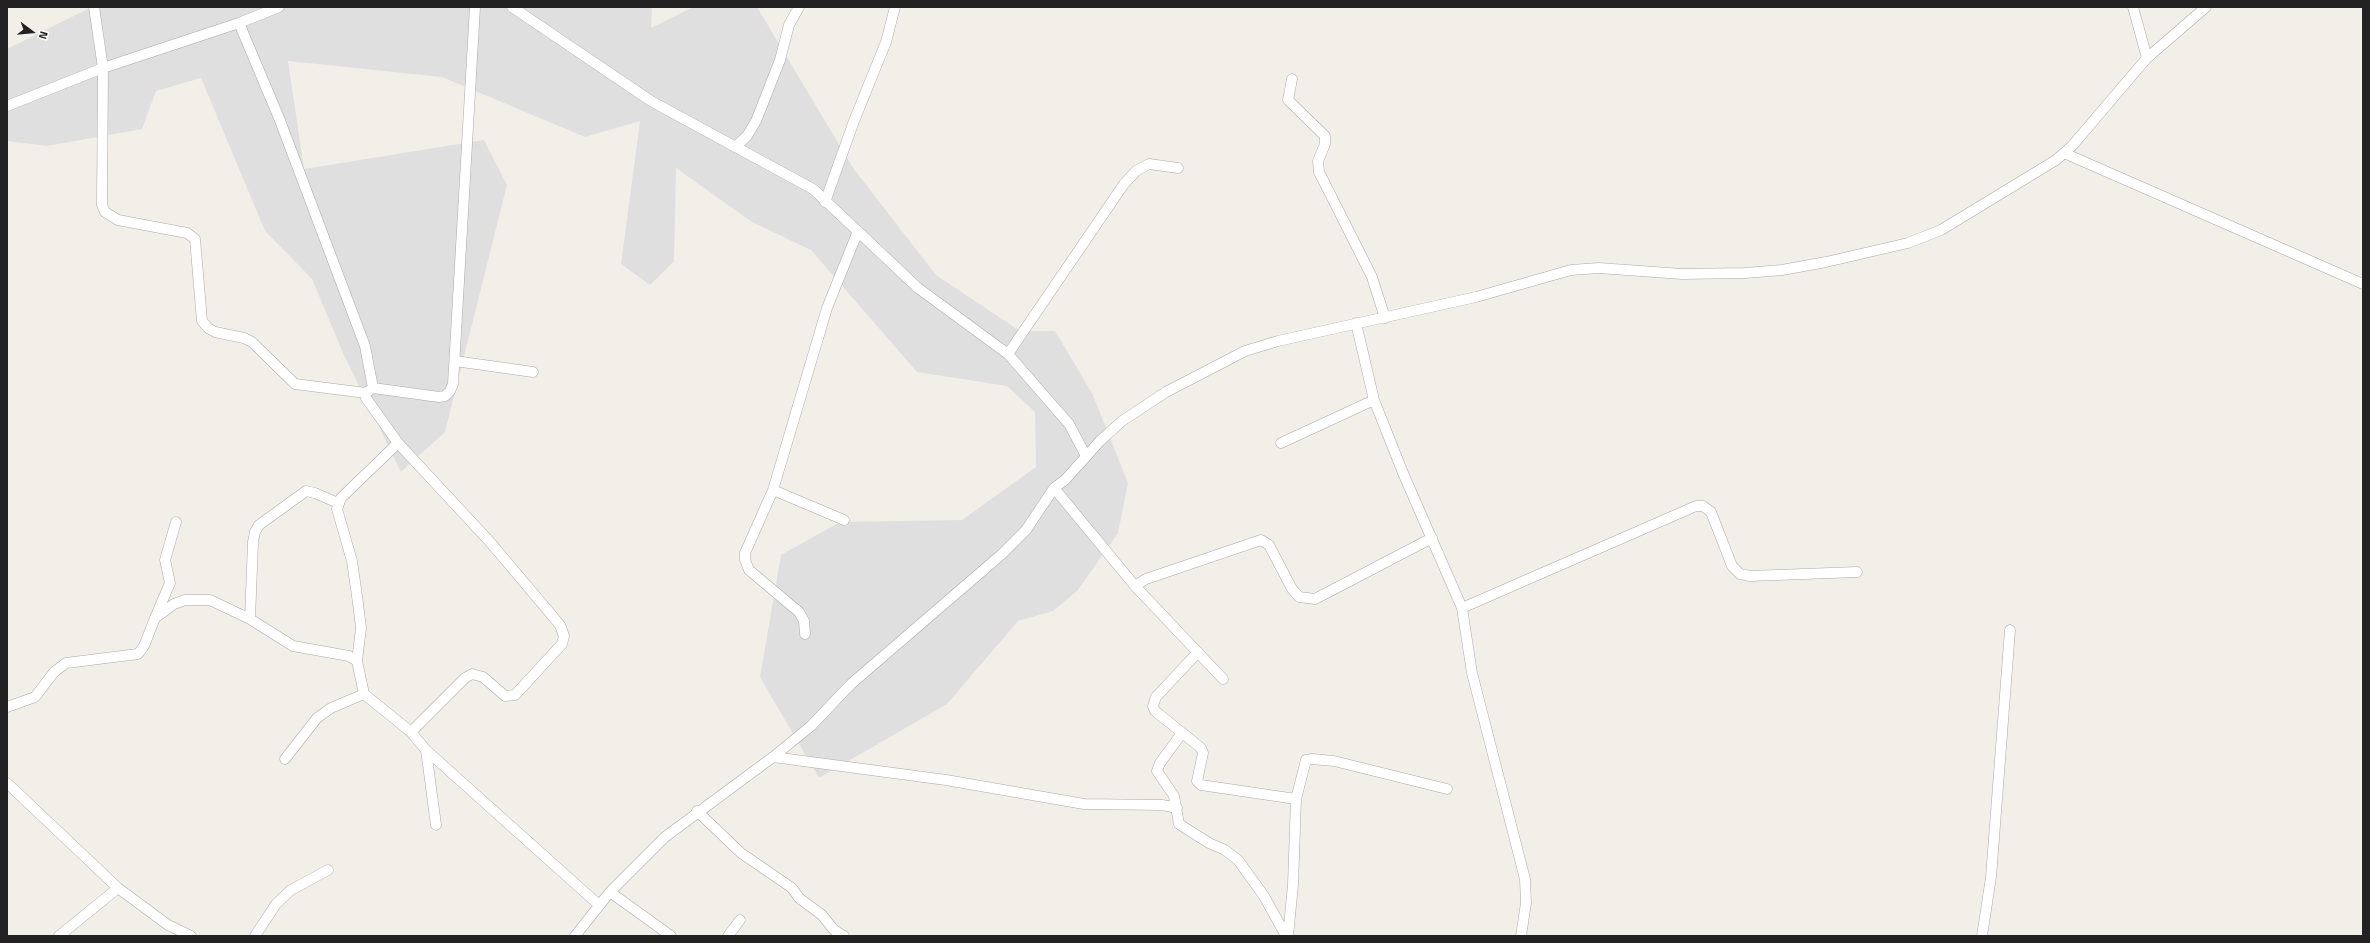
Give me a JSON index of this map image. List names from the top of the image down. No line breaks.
{"north":"right"}
